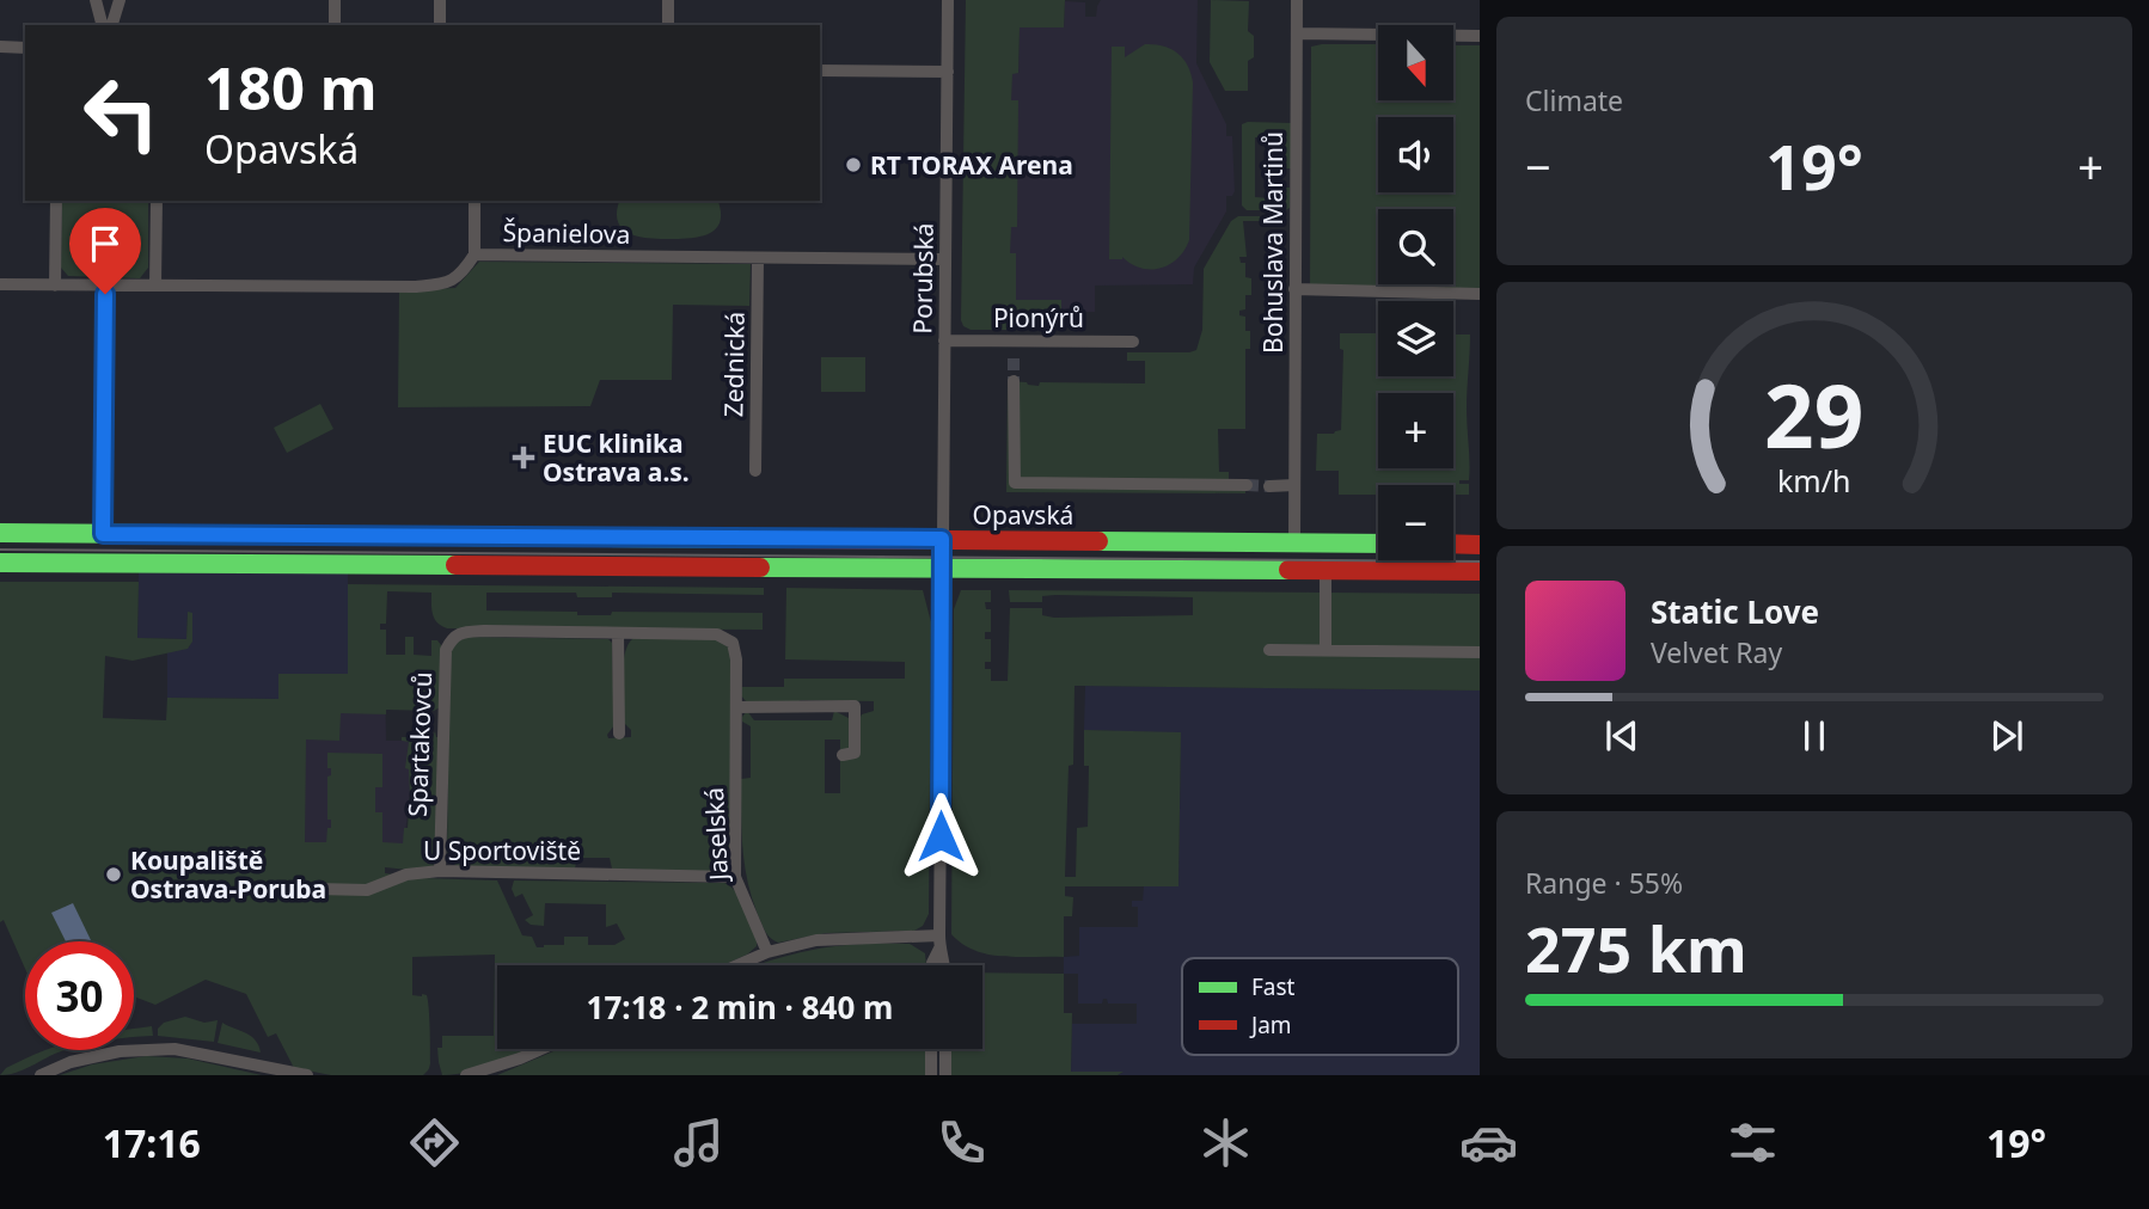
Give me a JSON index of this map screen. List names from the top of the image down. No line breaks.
{"streets":{"main road":["Opavská"],"street":["Španielova","Bohuslava Martinů","Porubská","Pionýrů","Zednická","Spartakovců","Jaselská","U Sportoviště"]},"crossings":[["Španielova","Porubská"],["Španielova","Zednická"],["Bohuslava Martinů","Opavská"],["Porubská","Pionýrů"],["Porubská","Opavská"],["Spartakovců","Jaselská"],["Spartakovců","U Sportoviště"],["Jaselská","U Sportoviště"]],"places":{"other":["RT TORAX Arena","Koupaliště Ostrava-Poruba"],"health":["EUC klinika Ostrava a.s."]},"legend":["Fast","Jam"],"north":"bottom","page":{"tile":["Climate",["Range · 55%","275 km"]],"map_buttons":["+","−"],"turn":["180 m","Opavská"],"heat":["−","19°","+"],"song":["Static Love","Velvet Ray"],"limit":"30","trip":"17:18 · 2 min · 840 m","tabs":["17:16","19°"],"gauge":["29","km/h"]}}
